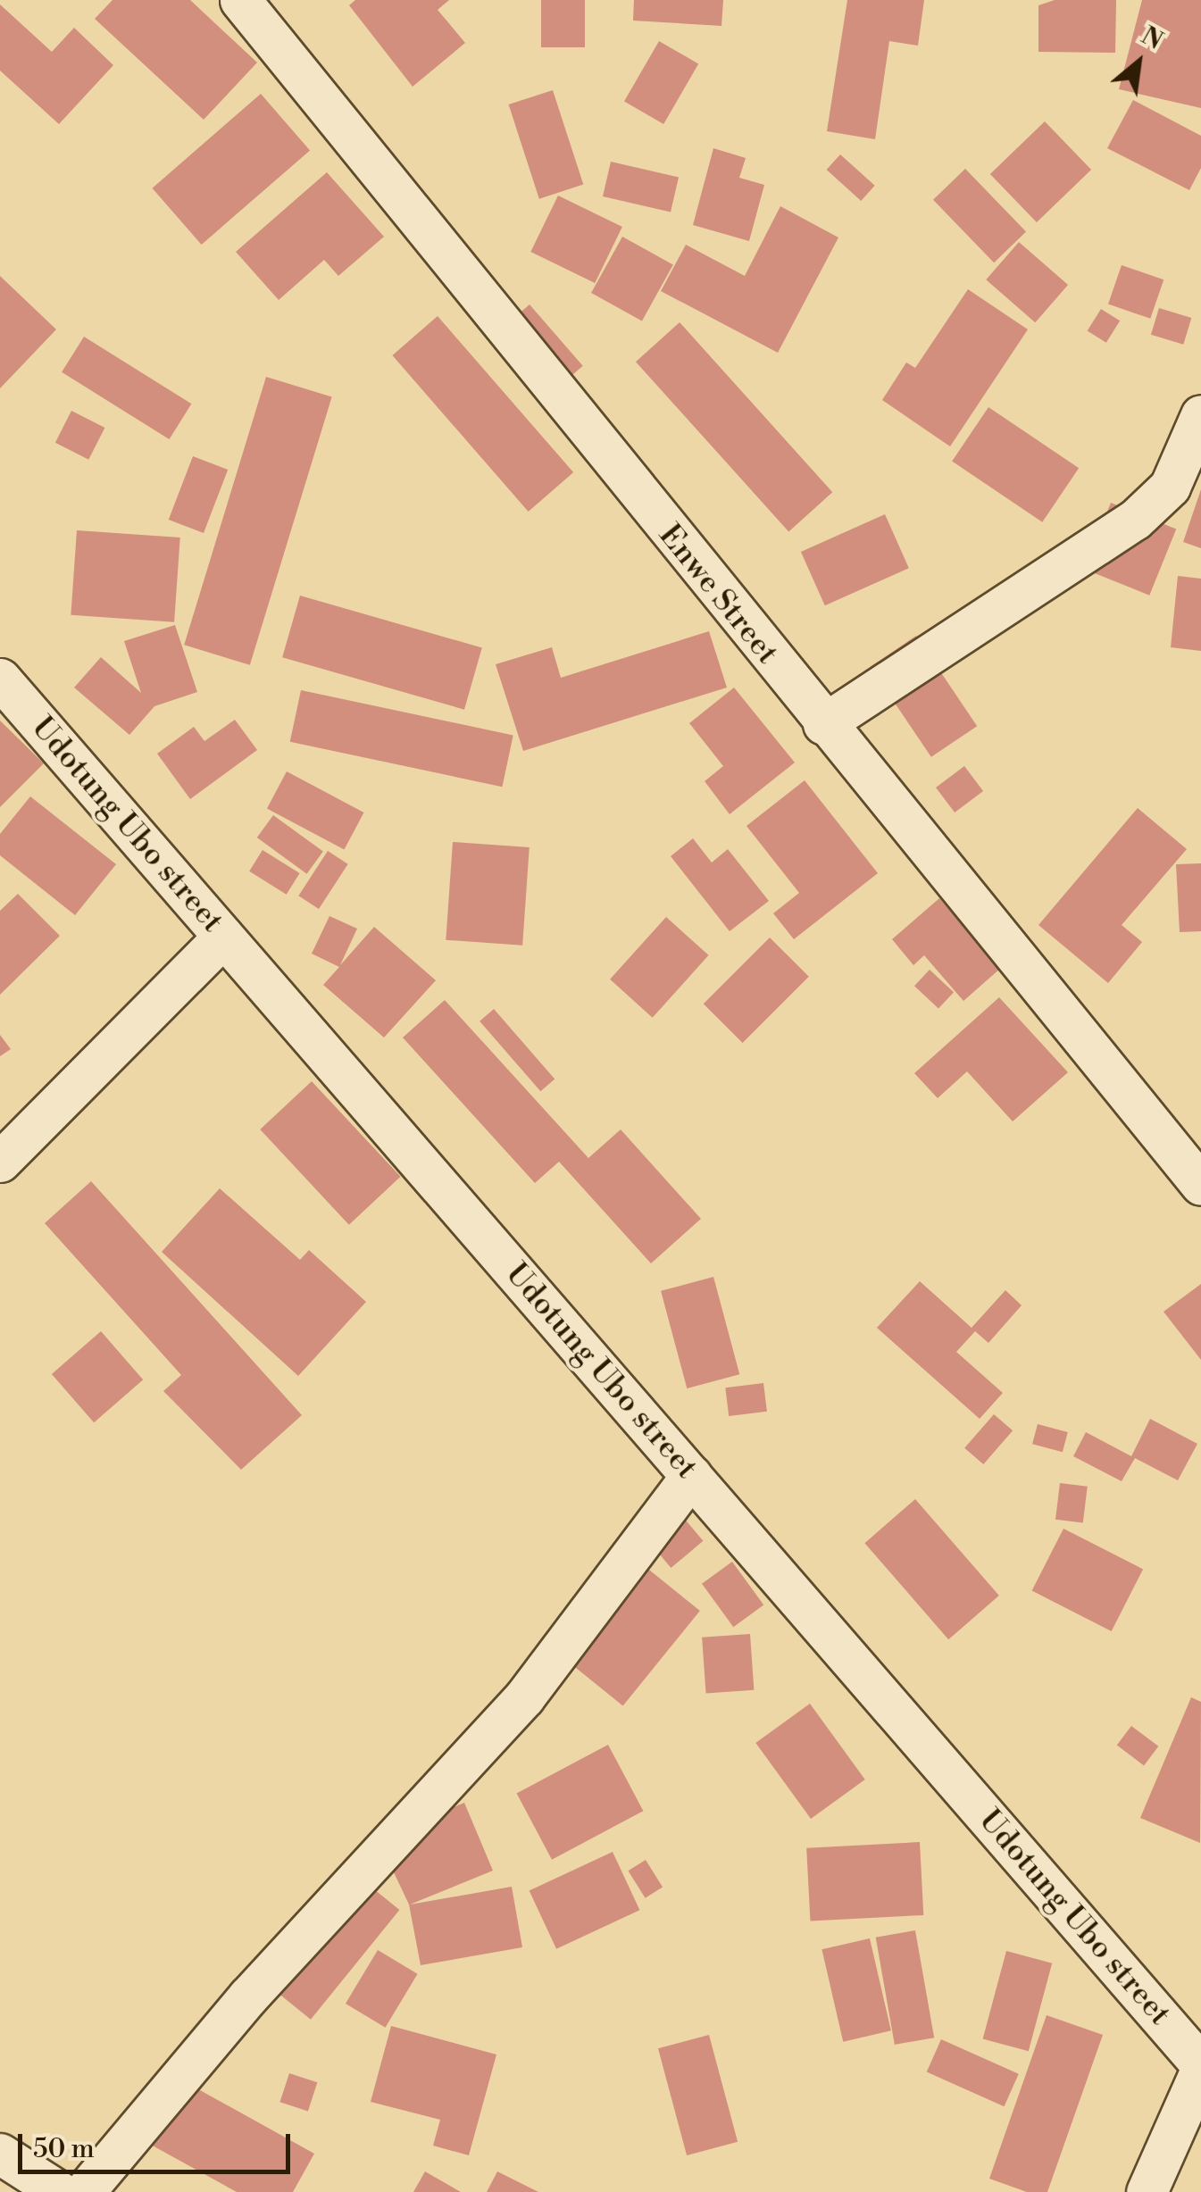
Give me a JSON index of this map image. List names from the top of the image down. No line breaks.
{"streets":{"street":["Enwe Street","Udotung Ubo street"]},"scale_bar":"50 m","north":"top right"}
